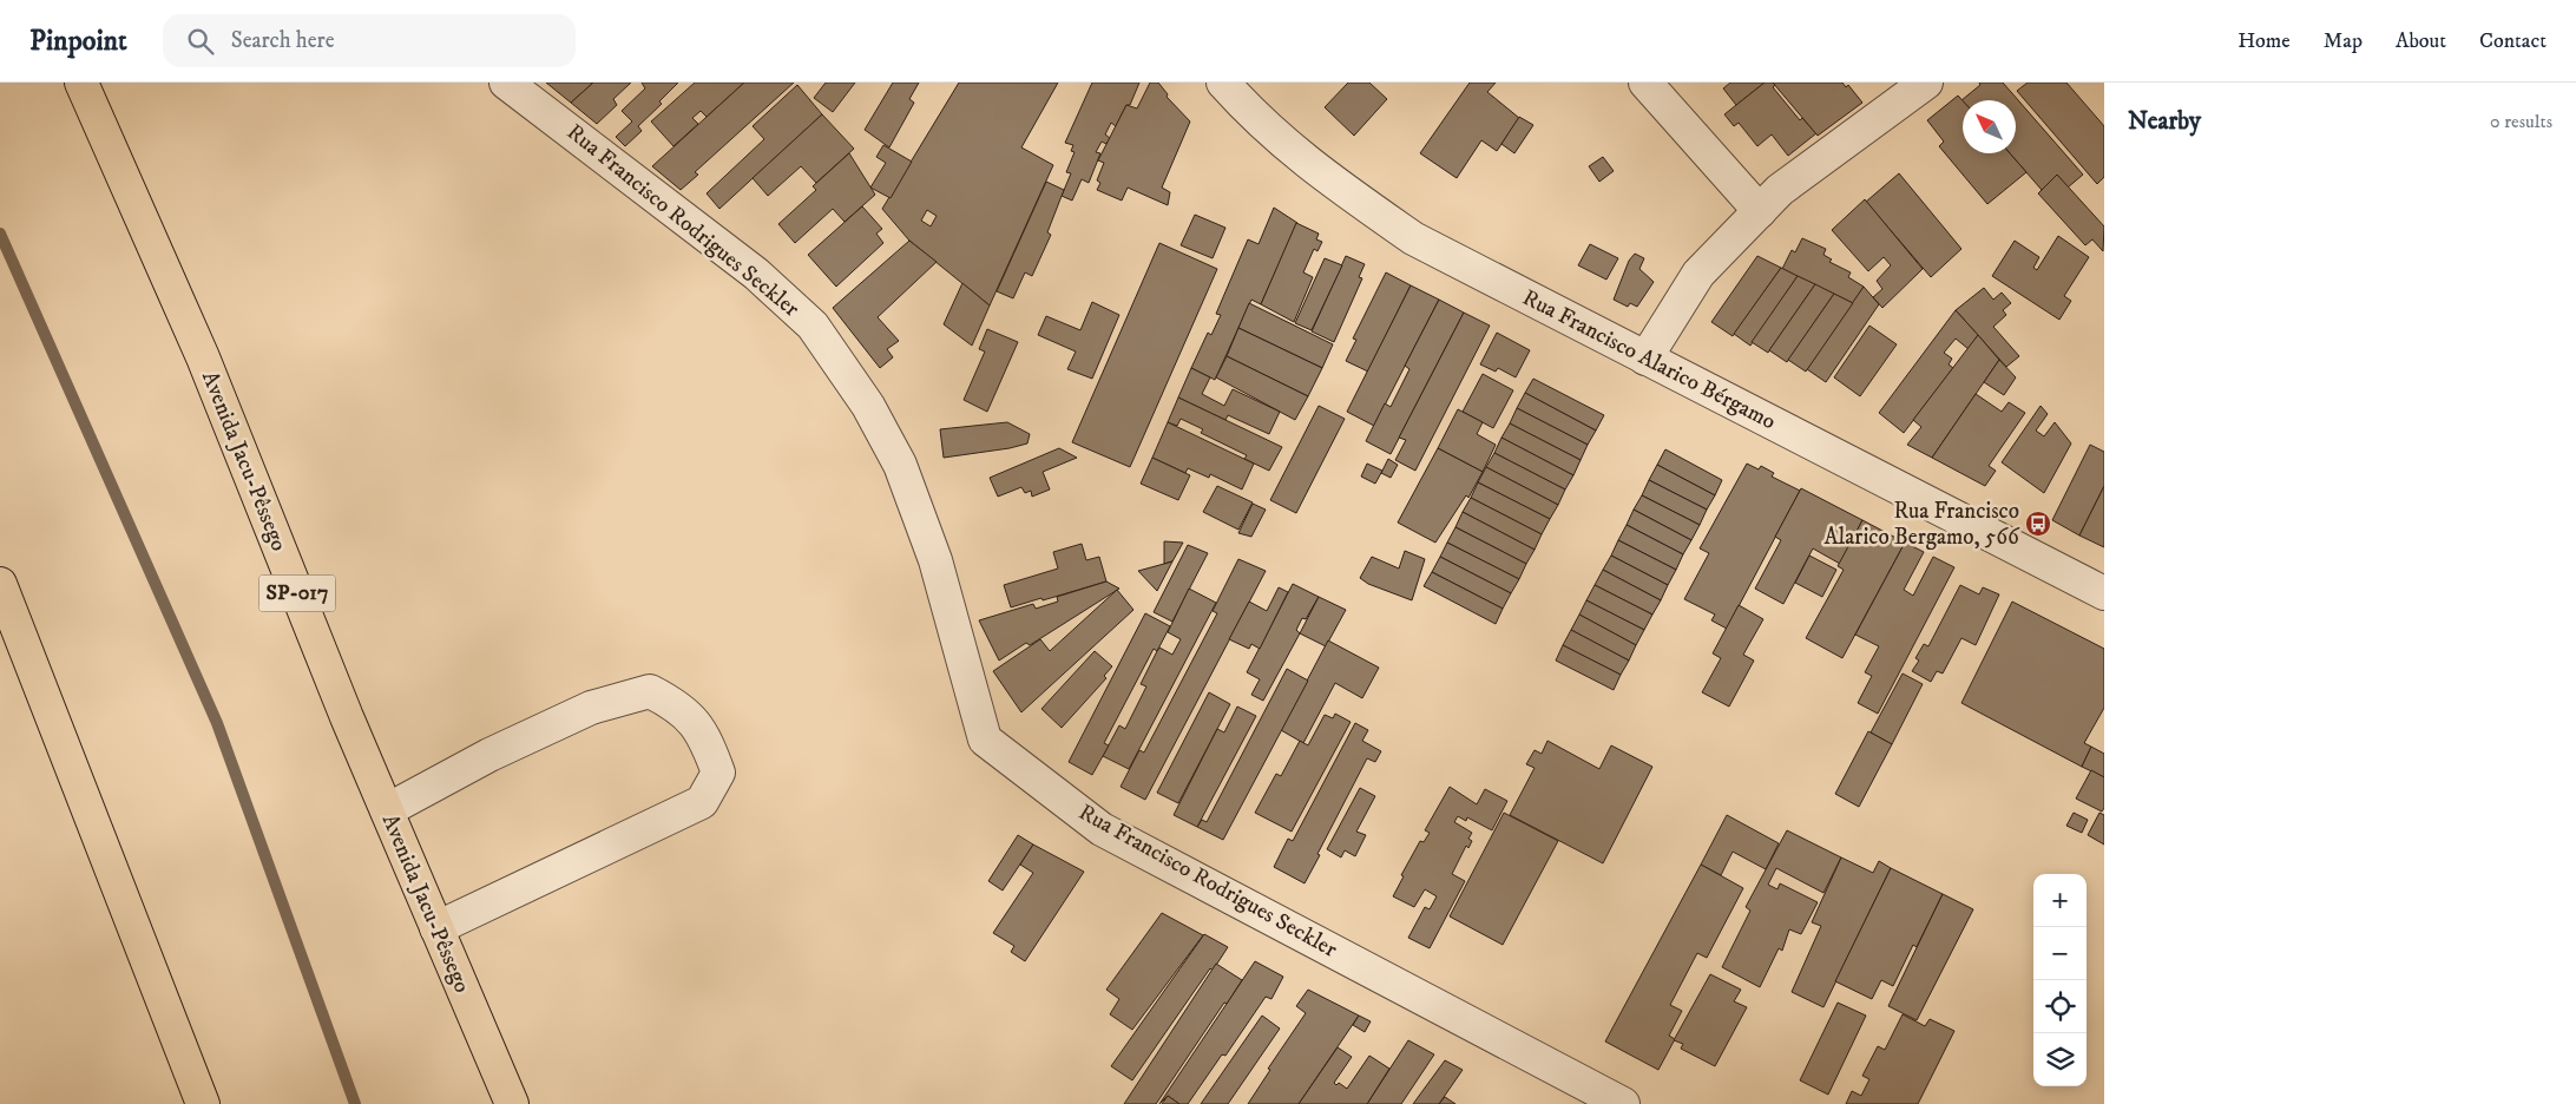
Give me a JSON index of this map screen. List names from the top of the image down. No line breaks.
{"streets":{"highway":["Avenida Jacu-Pêssego","SP-017"],"street":["Rua Francisco Rodrigues Seckler","Rua Francisco Alarico Bérgamo"]},"places":{"bus stop":["Rua Francisco Alarico Bergamo, 566"]},"north":"top left","page":{"header":"Pinpoint","search":"Search here","nav":["Home","Map","About","Contact"],"heading":["Nearby","0 results"],"map_buttons":["+","−"]}}
